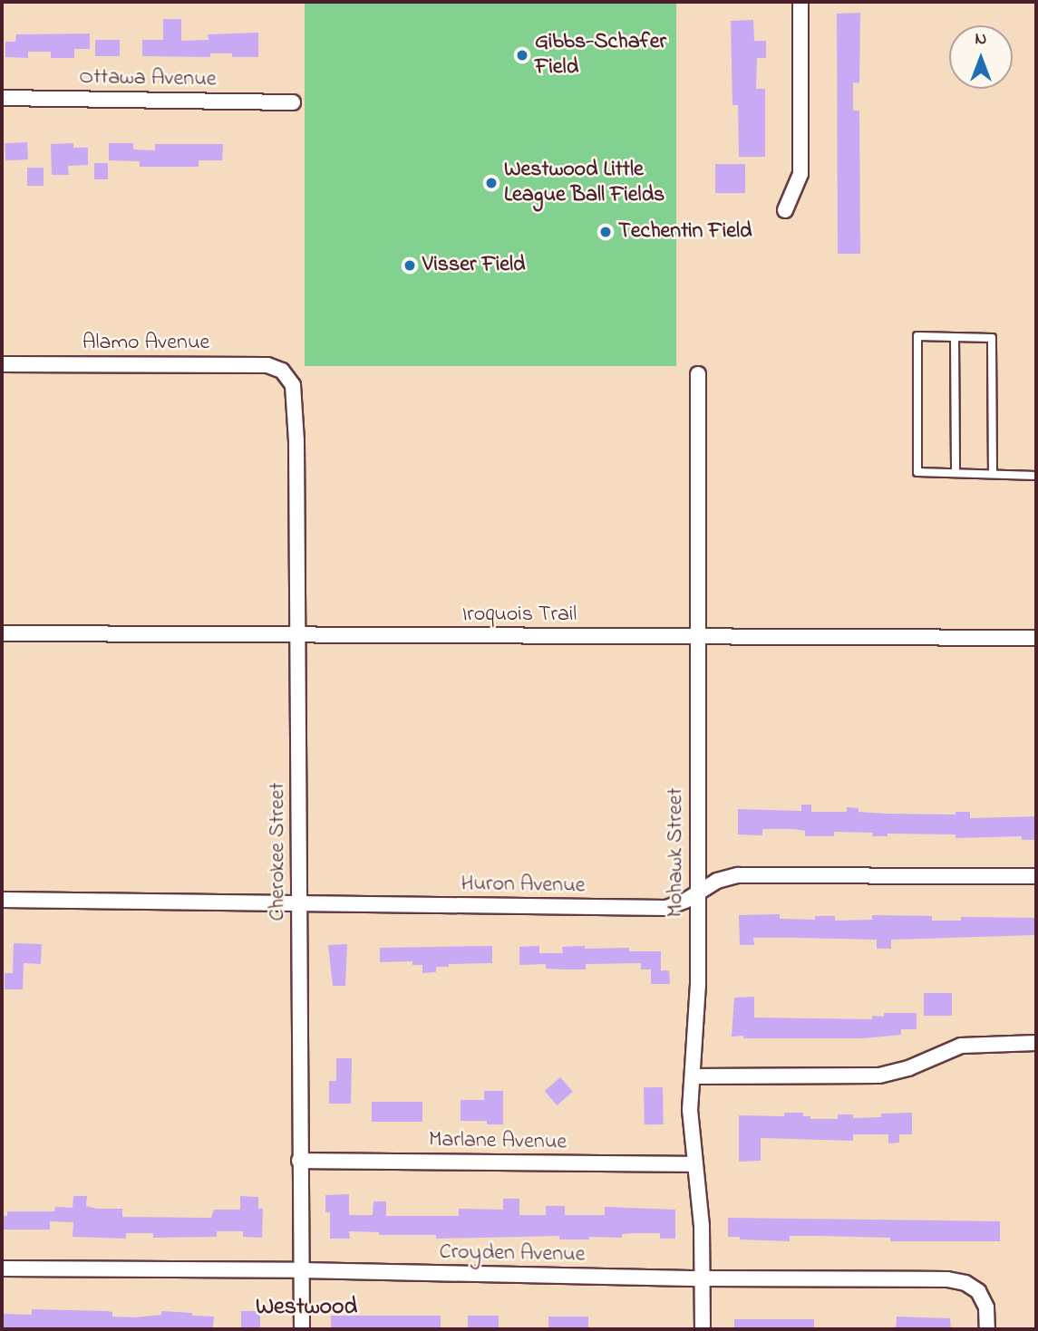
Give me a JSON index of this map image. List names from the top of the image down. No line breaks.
{"streets":{"street":["Ottawa Avenue","Alamo Avenue","Iroquois Trail","Cherokee Street","Mohawk Street","Huron Avenue","Marlane Avenue","Croyden Avenue"]},"crossings":[["Alamo Avenue","Cherokee Street"],["Iroquois Trail","Cherokee Street"],["Iroquois Trail","Mohawk Street"],["Cherokee Street","Huron Avenue"],["Cherokee Street","Marlane Avenue"],["Cherokee Street","Croyden Avenue"],["Mohawk Street","Huron Avenue"],["Mohawk Street","Marlane Avenue"],["Mohawk Street","Croyden Avenue"]],"districts":["Westwood"],"places":["Gibbs-Schafer Field","Westwood Little League Ball Fields","Techentin Field","Visser Field"],"north":"top"}
